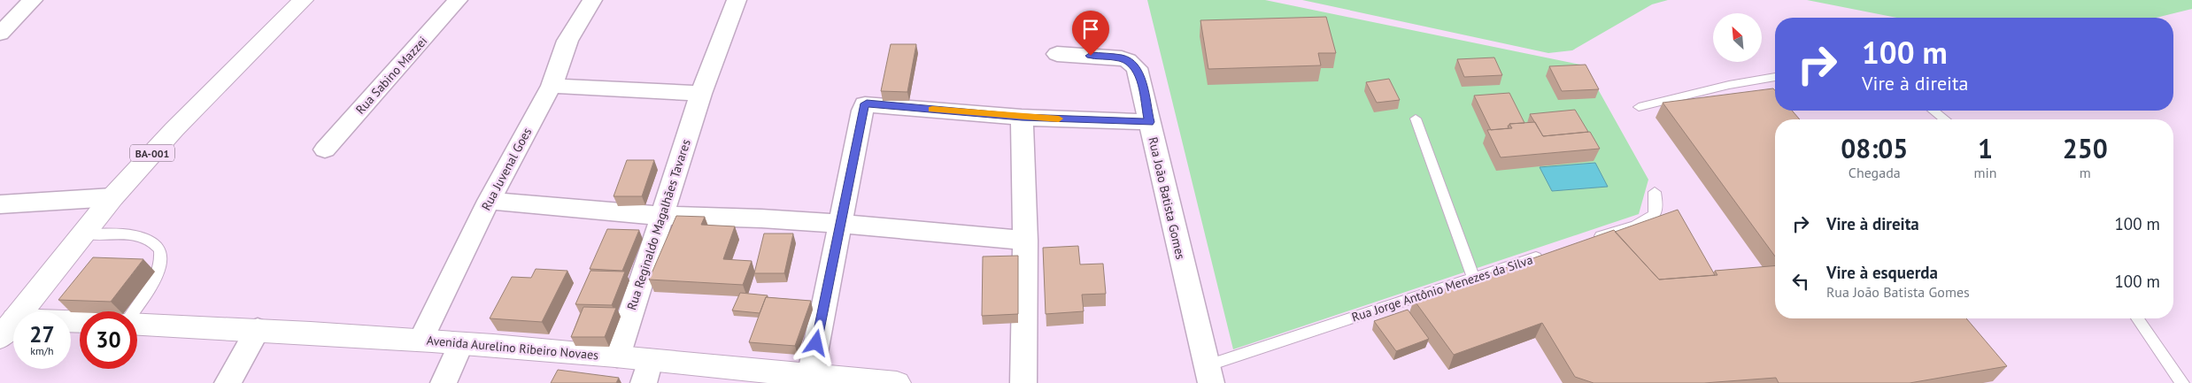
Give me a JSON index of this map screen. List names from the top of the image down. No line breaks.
{"streets":{"street":["Rua Sabino Mazzei","BA-001","Rua Juvenal Goes","Rua João Batista Gomes","Rua Reginaldo Magalhães Tavares","Avenida Aurelino Ribeiro Novaes"],"lane":["Rua Jorge Antônio Menezes da Silva"]},"crossings":[["Rua Juvenal Goes","Avenida Aurelino Ribeiro Novaes"],["Rua João Batista Gomes","Rua Jorge Antônio Menezes da Silva"],["Rua Reginaldo Magalhães Tavares","Avenida Aurelino Ribeiro Novaes"]],"north":"top left","page":{"turn":["100 m","Vire à direita"],"eta":["08:05","Chegada","1","min","250","m"],"list":[{"name":"Vire à direita","value":"100 m"},{"name":"Vire à esquerda","note":"Rua João Batista Gomes","value":"100 m"}],"speed":"27 km/h","limit":"30"}}
